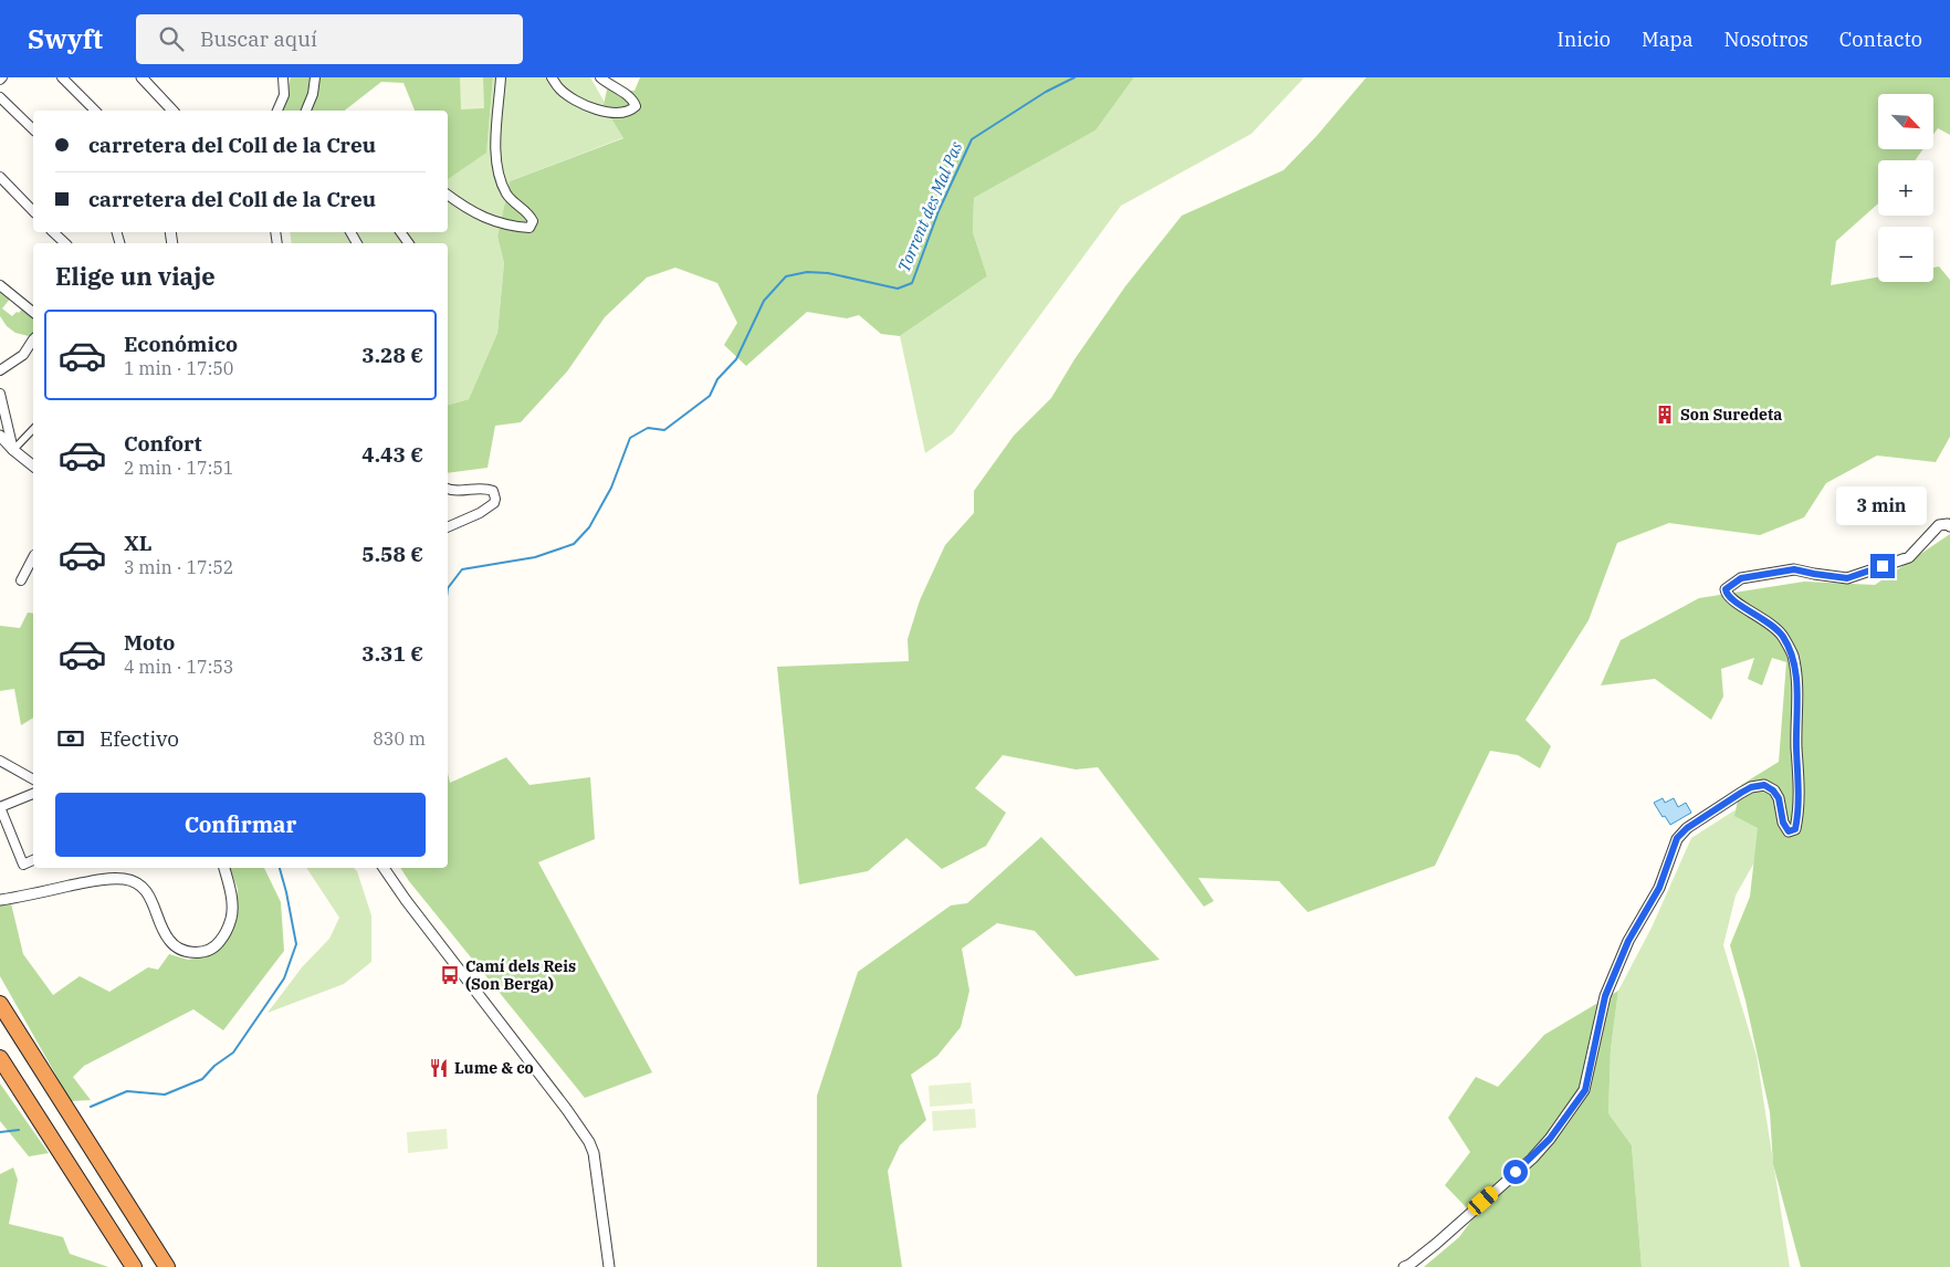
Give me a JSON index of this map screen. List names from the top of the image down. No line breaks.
{"water":["Torrent des Mal Pas"],"places":{"building":["Son Suredeta"],"bus stop":["Camí dels Reis (Son Berga)"],"restaurant":["Lume & co"]},"north":"bottom right","page":{"header":"Swyft","search":"Buscar aquí","nav":["Inicio","Mapa","Nosotros","Contacto"],"map_buttons":["+","−"],"banner":["carretera del Coll de la Creu","carretera del Coll de la Creu"],"heading":"Elige un viaje","list":[{"name":"Económico","note":"1 min · 17:50","value":"3.28 €"},{"name":"Confort","note":"2 min · 17:51","value":"4.43 €"},{"name":"XL","note":"3 min · 17:52","value":"5.58 €"},{"name":"Moto","note":"4 min · 17:53","value":"3.31 €"}],"bubble":"3 min","pay":["Efectivo","830 m"],"buttons":"Confirmar"}}
